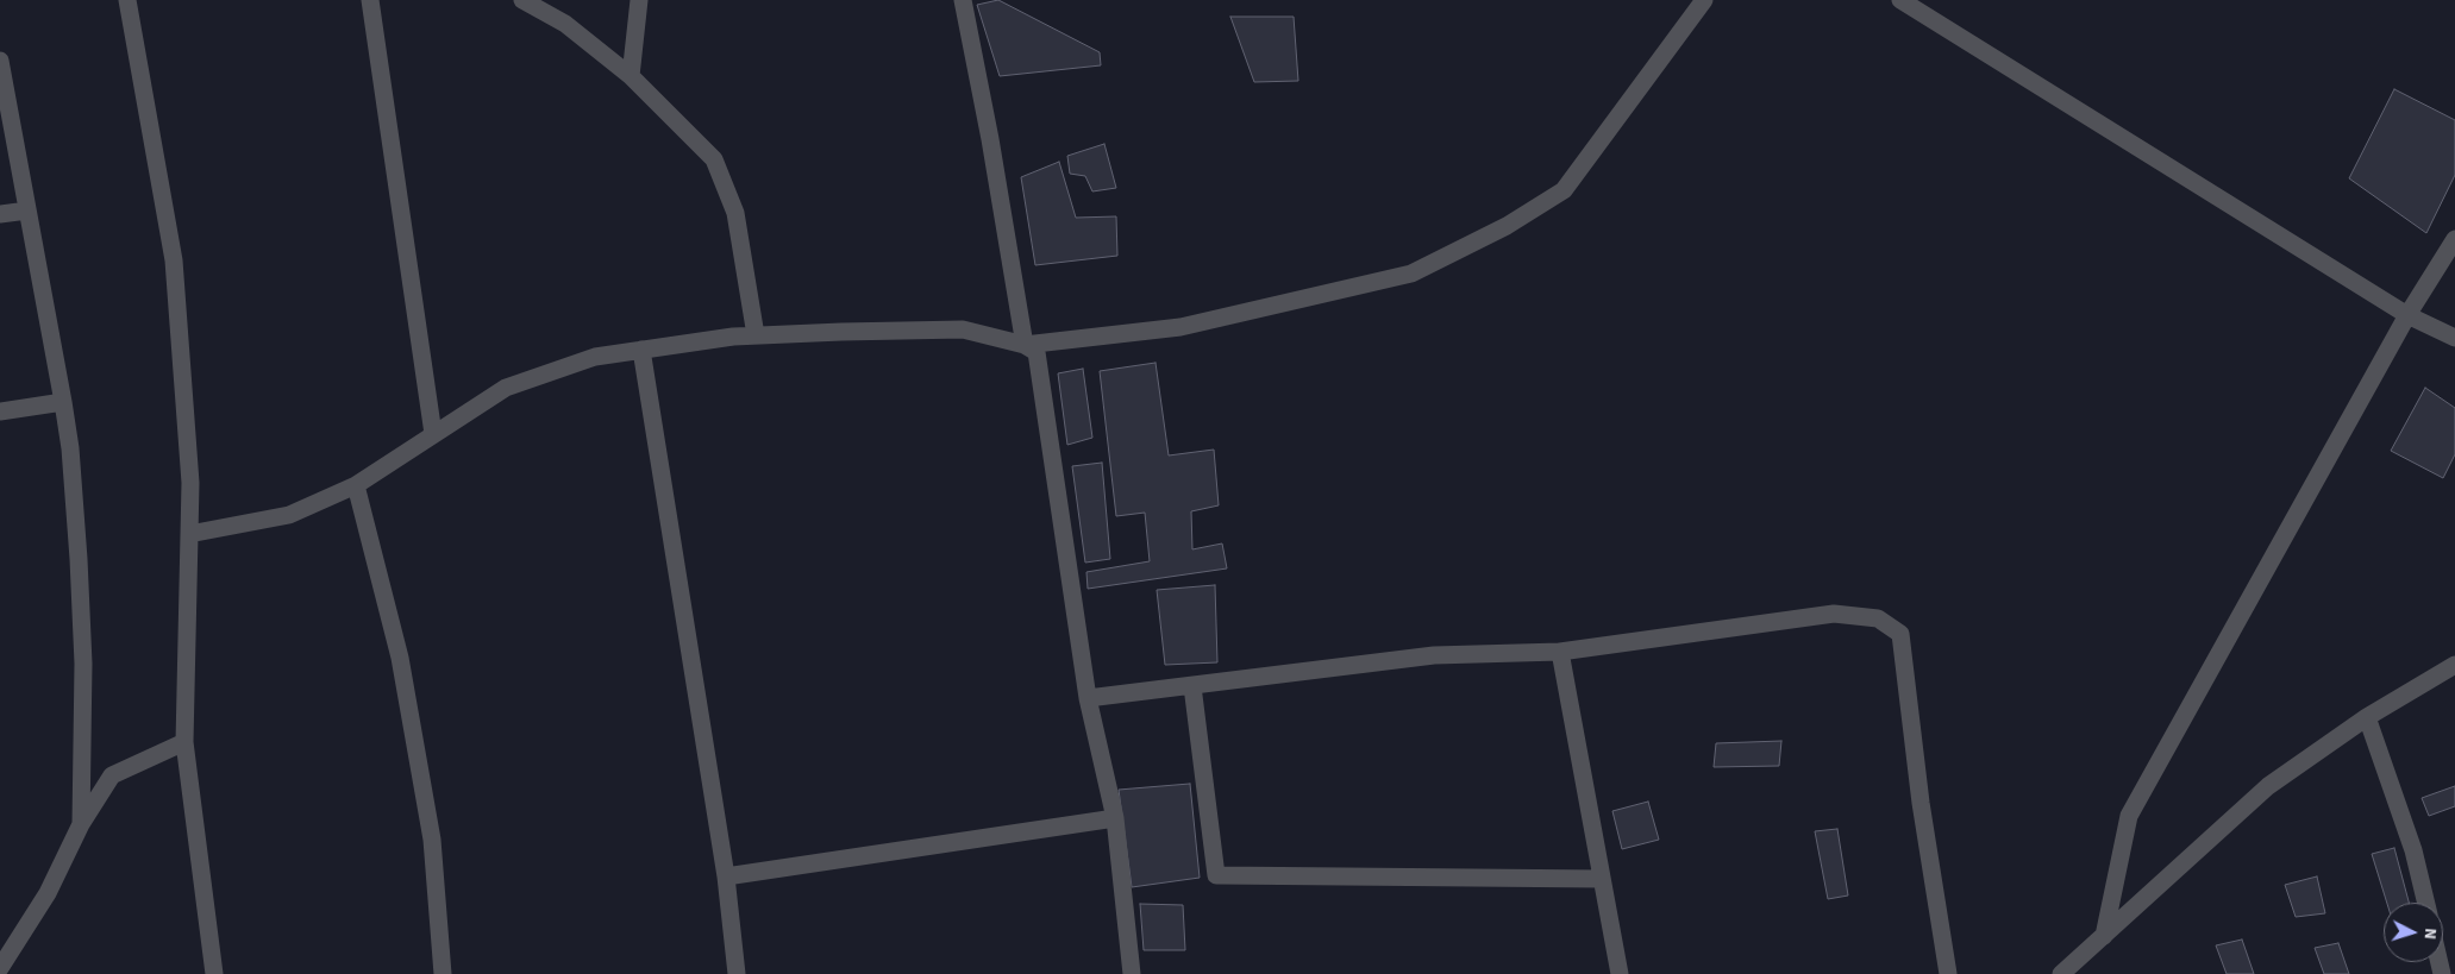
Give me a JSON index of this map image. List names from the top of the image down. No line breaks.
{"north":"right"}
